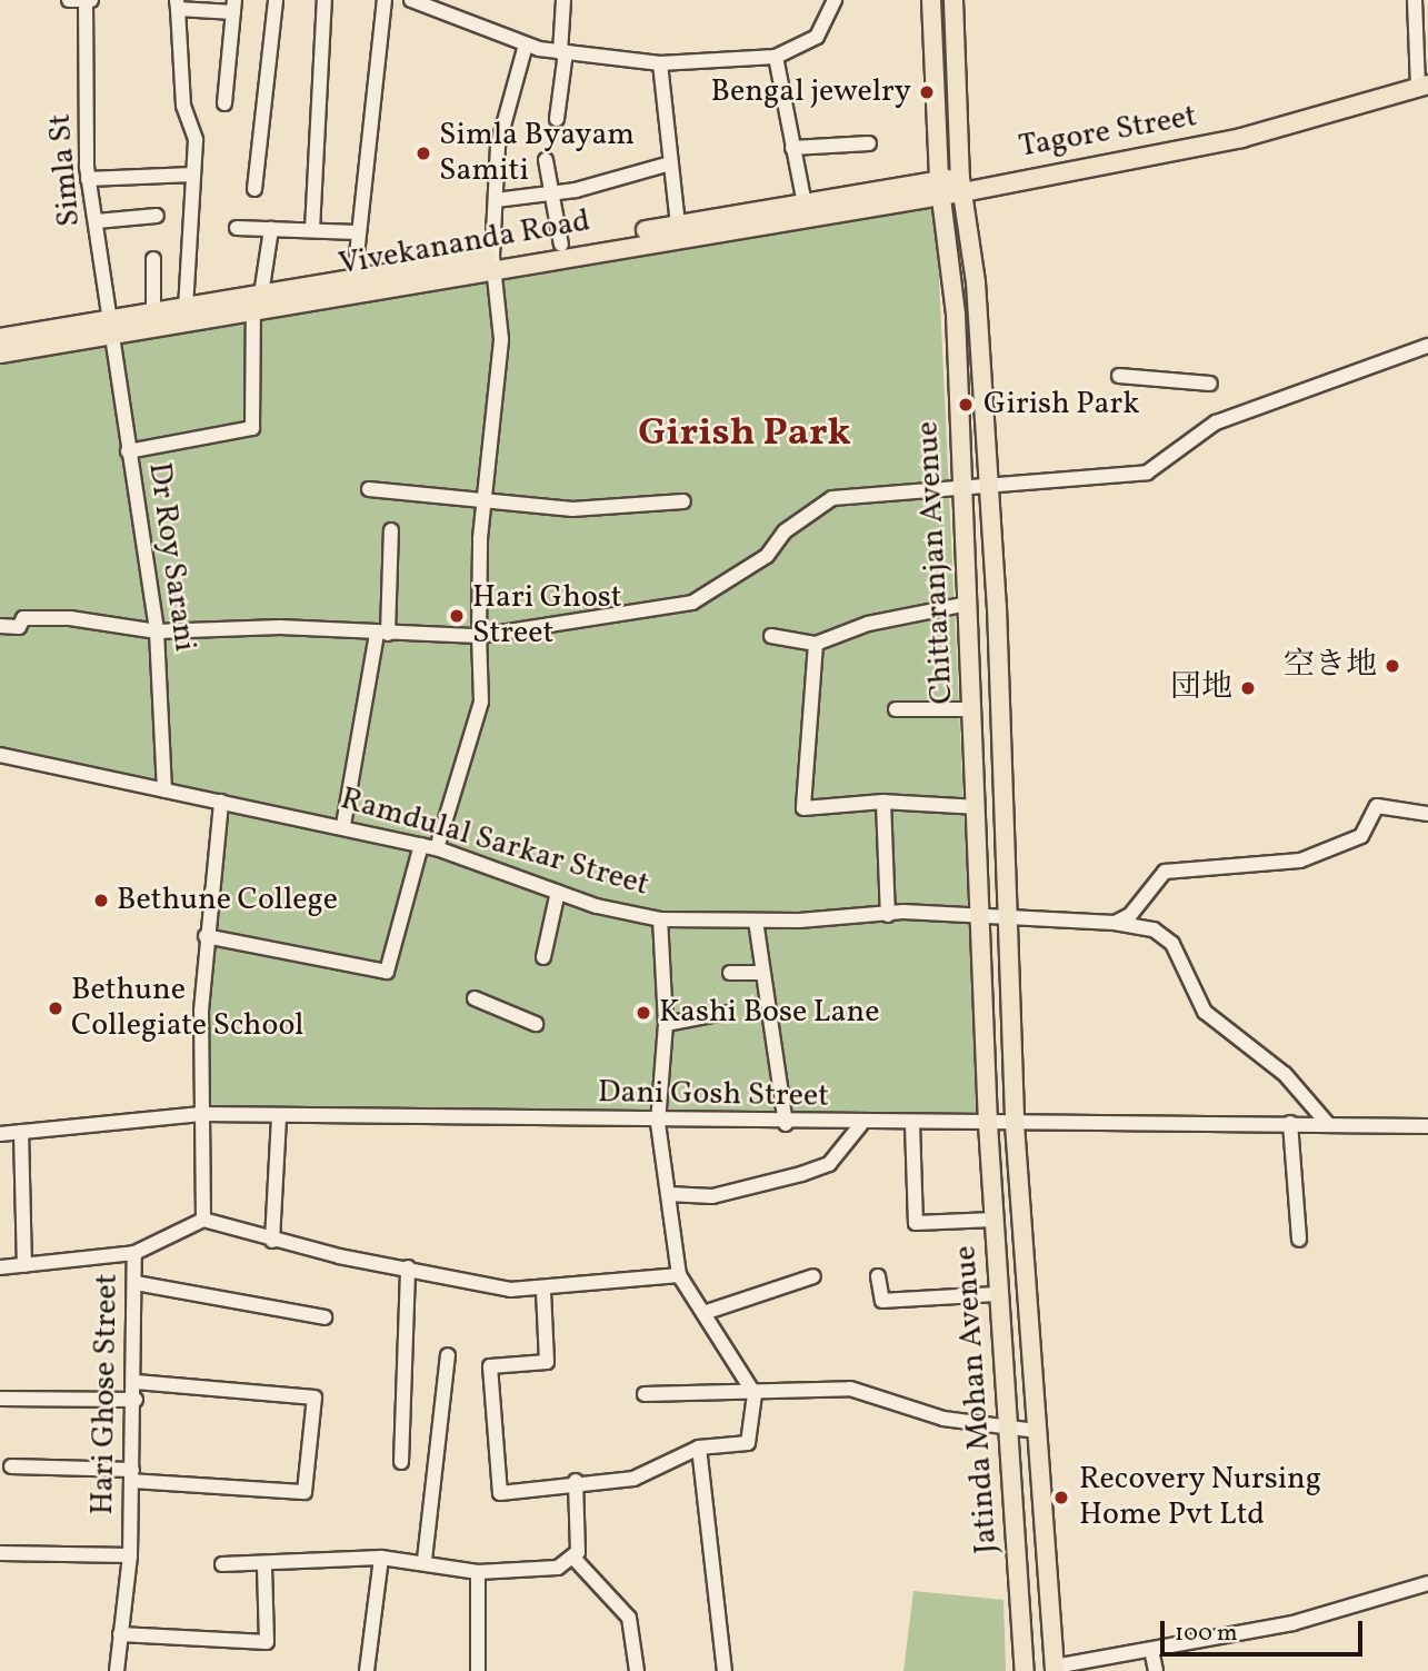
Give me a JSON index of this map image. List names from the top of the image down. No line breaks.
{"streets":{"main road":["Tagore Street","Vivekananda Road","Chittaranjan Avenue","Jatinda Mohan Avenue"],"street":["Simla St","Dr Roy Sarani","Ramdulal Sarkar Street","Dani Gosh Street","Hari Ghose Street"]},"crossings":[["Tagore Street","Vivekananda Road"],["Tagore Street","Chittaranjan Avenue"],["Simla St","Vivekananda Road"],["Simla St","Dr Roy Sarani"],["Vivekananda Road","Dr Roy Sarani"],["Vivekananda Road","Chittaranjan Avenue"],["Dr Roy Sarani","Ramdulal Sarkar Street"],["Chittaranjan Avenue","Ramdulal Sarkar Street"],["Chittaranjan Avenue","Dani Gosh Street"],["Chittaranjan Avenue","Jatinda Mohan Avenue"],["Ramdulal Sarkar Street","Dani Gosh Street"],["Dani Gosh Street","Jatinda Mohan Avenue"]],"districts":["Girish Park"],"places":["Bengal jewelry","Simla Byayam Samiti","Girish Park","Hari Ghost Street","空き地","団地","Bethune College","Bethune Collegiate School","Kashi Bose Lane","Recovery Nursing Home Pvt Ltd"],"scale_bar":"100 m"}
